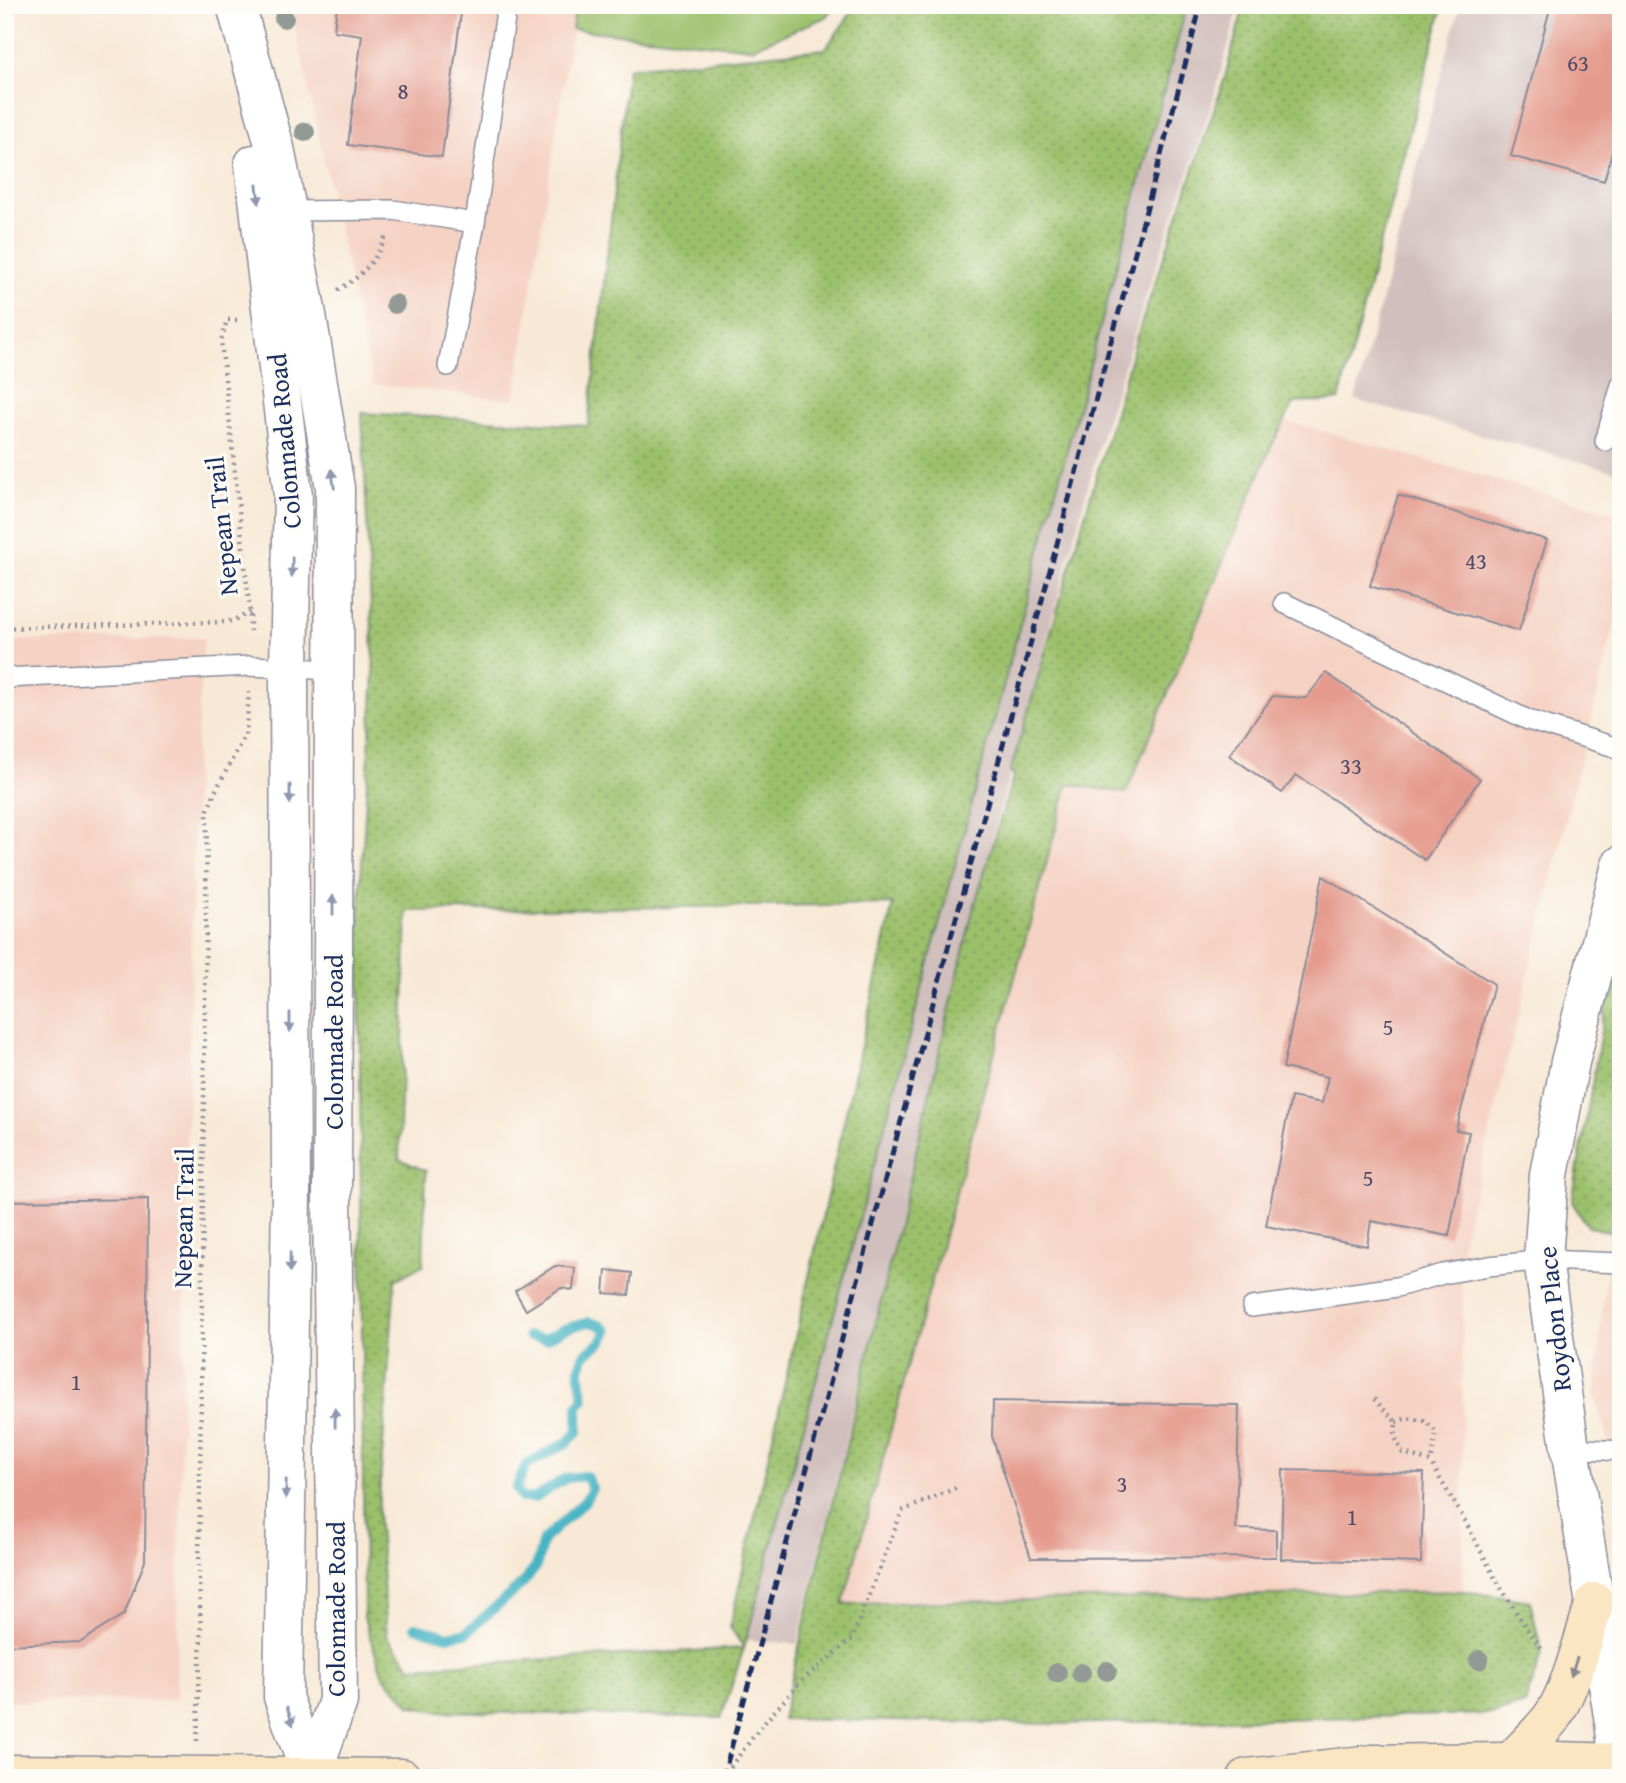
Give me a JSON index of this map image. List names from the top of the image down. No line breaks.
{"streets":{"street":["Colonnade Road","Roydon Place"],"path":["Nepean Trail"]},"crossings":[["Colonnade Road","Nepean Trail"]],"house_numbers":["63","8","43","33","5","5","1","3","1"]}
